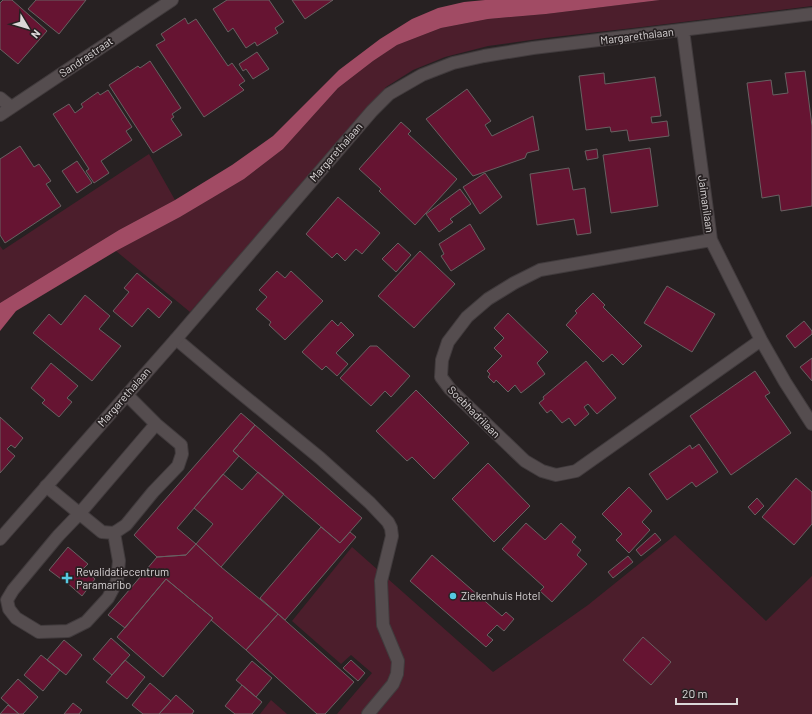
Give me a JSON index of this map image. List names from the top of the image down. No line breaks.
{"streets":{"street":["Margarethalaan","Sandrastraat","Jaimanilaan","Soebhadrilaan"]},"crossings":[["Margarethalaan","Jaimanilaan"],["Jaimanilaan","Soebhadrilaan"]],"places":{"health":["Revalidatiecentrum Paramaribo"],"other":["Ziekenhuis Hotel"]},"scale_bar":"20 m","north":"bottom right"}
